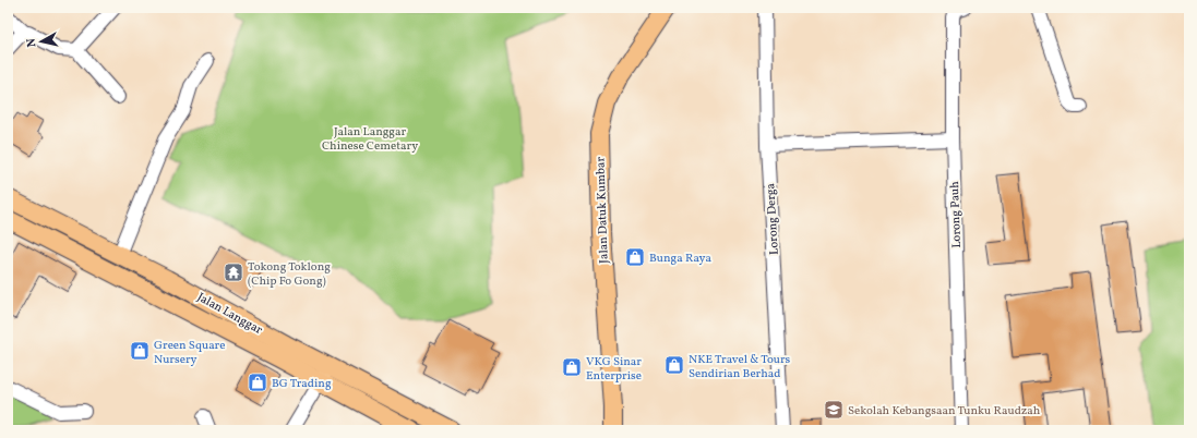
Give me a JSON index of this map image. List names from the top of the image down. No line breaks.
{"streets":{"main road":["Jalan Datuk Kumbar","Jalan Langgar"],"street":["Lorong Pauh","Lorong Derga"]},"parks":["Jalan Langgar Chinese Cemetary"],"places":{"shop":["Bunga Raya","Green Square Nursery","NKE Travel & Tours Sendirian Berhad","VKG Sinar Enterprise","BG Trading"],"temple":["Tokong Toklong (Chip Fo Gong)"],"school or university":["Sekolah Kebangsaan Tunku Raudzah"]},"north":"left"}
